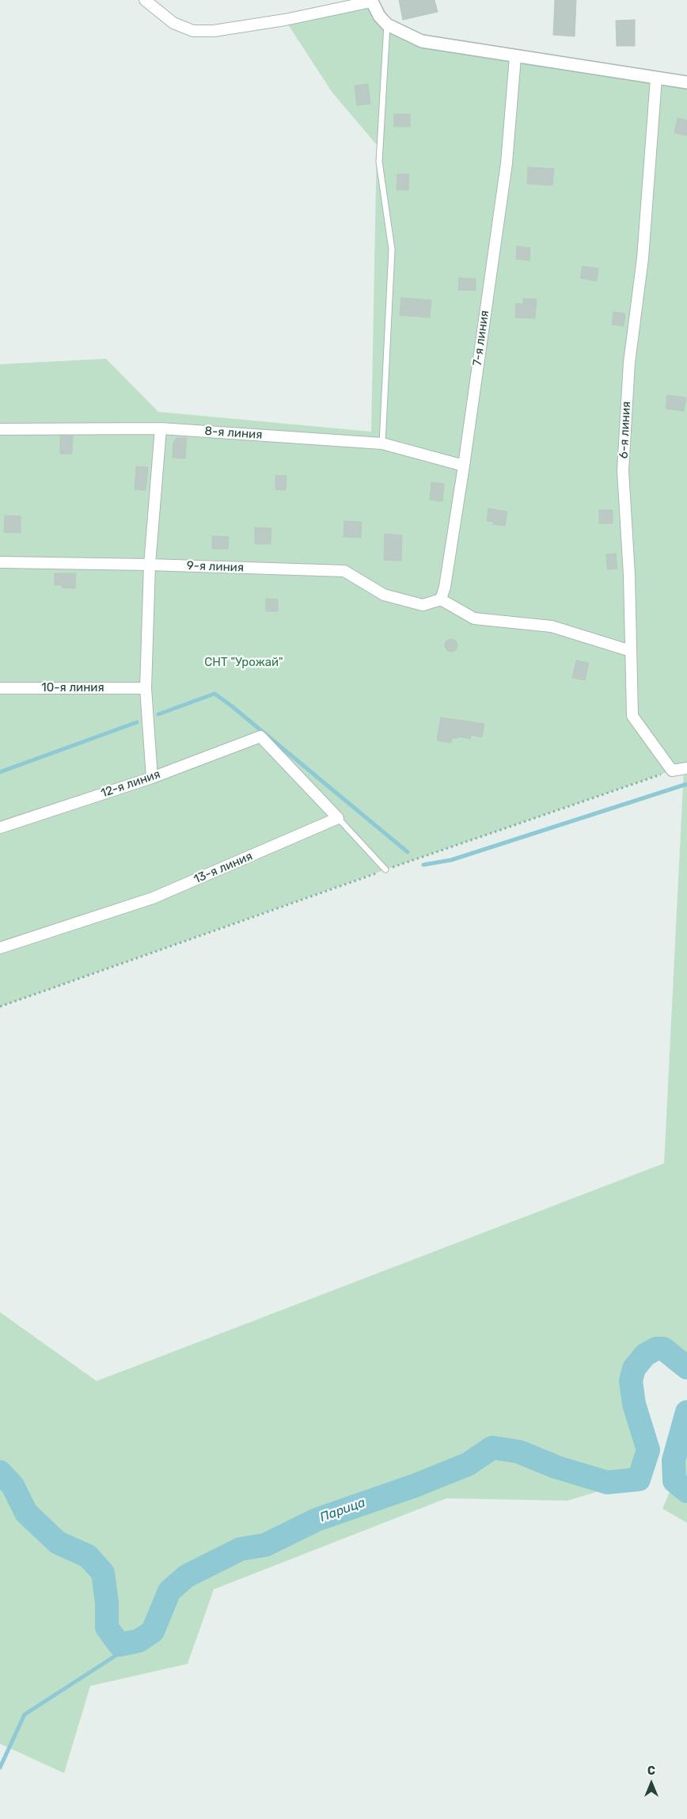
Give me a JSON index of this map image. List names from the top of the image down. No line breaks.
{"streets":{"street":["7-я линия","6-я линия","8-я линия","9-я линия","10-я линия","12-я линия","13-я линия"]},"crossings":[["7-я линия","8-я линия"],["7-я линия","9-я линия"],["12-я линия","13-я линия"]],"water":["Парица"],"parks":["СНТ \"Урожай\""],"north":"top"}
